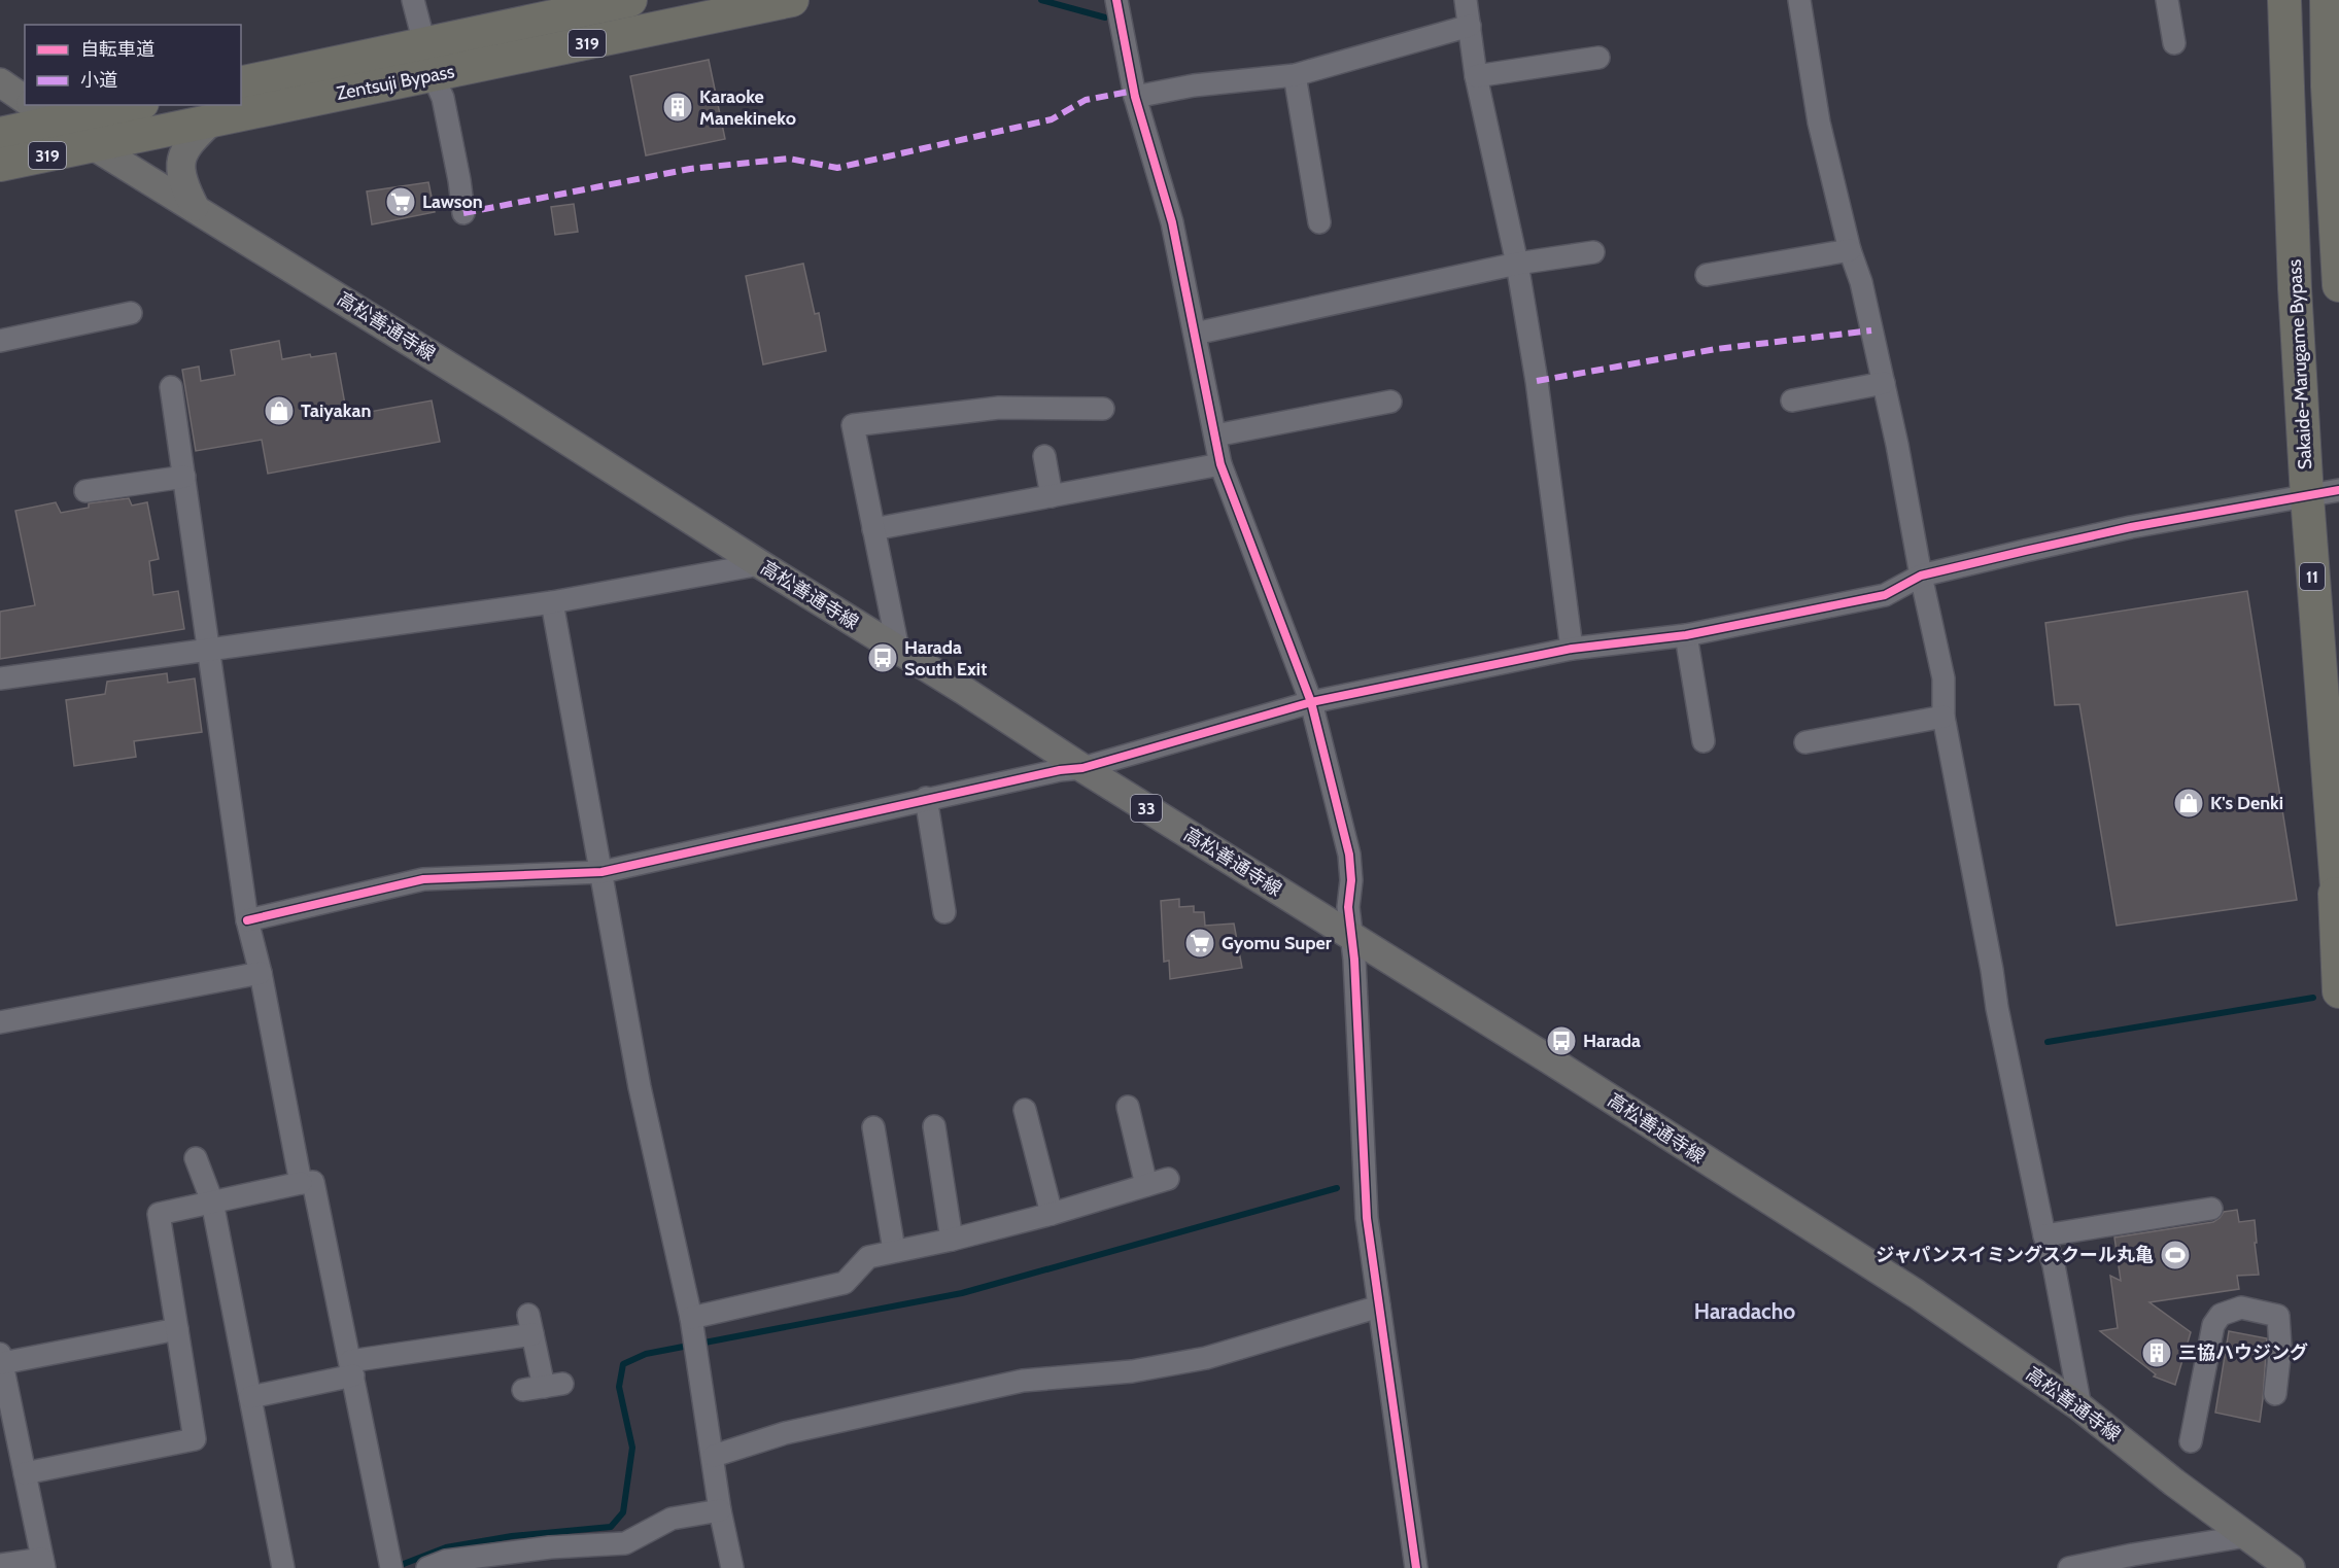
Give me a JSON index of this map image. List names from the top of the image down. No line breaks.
{"streets":{"highway":["319","Zentsuji Bypass","Sakaide-Marugame Bypass","11"],"main road":["高松善通寺線","33"]},"crossings":[["319","高松善通寺線"],["Zentsuji Bypass","高松善通寺線"]],"districts":["Haradacho"],"places":{"building":["Karaoke Manekineko","三協ハウジング"],"supermarket":["Lawson","Gyomu Super"],"shop":["Taiyakan","K's Denki"],"bus stop":["Harada South Exit","Harada"],"sports":["ジャパンスイミングスクール丸亀"]},"legend":["自転車道","小道"]}
